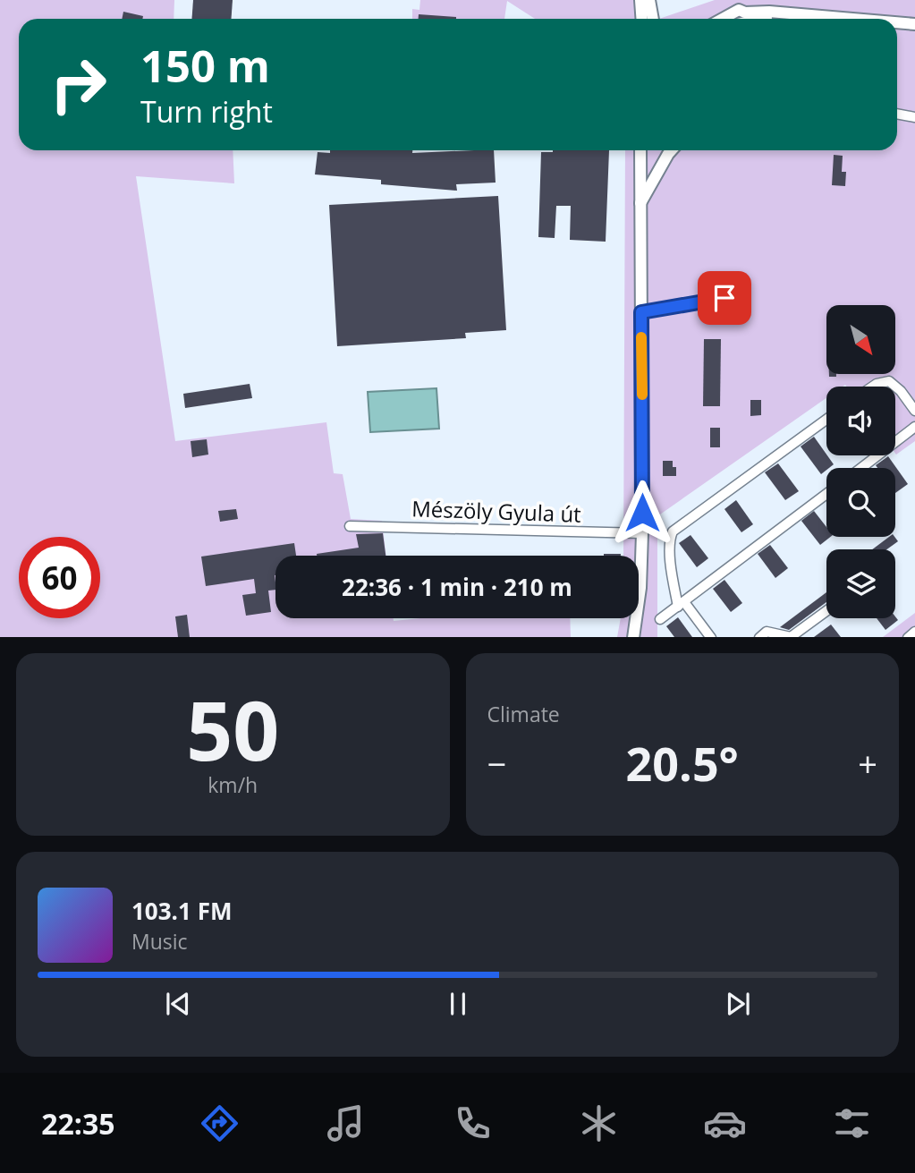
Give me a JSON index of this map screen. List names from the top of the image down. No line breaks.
{"streets":{"street":["Mészöly Gyula út"]},"north":"bottom right","page":{"turn":["150 m","Turn right"],"limit":"60","trip":"22:36 · 1 min · 210 m","tile":[["50","km/h"],"Climate"],"heat":["−","20.5°","+"],"song":["103.1 FM","Music"],"tabs":"22:35"}}
